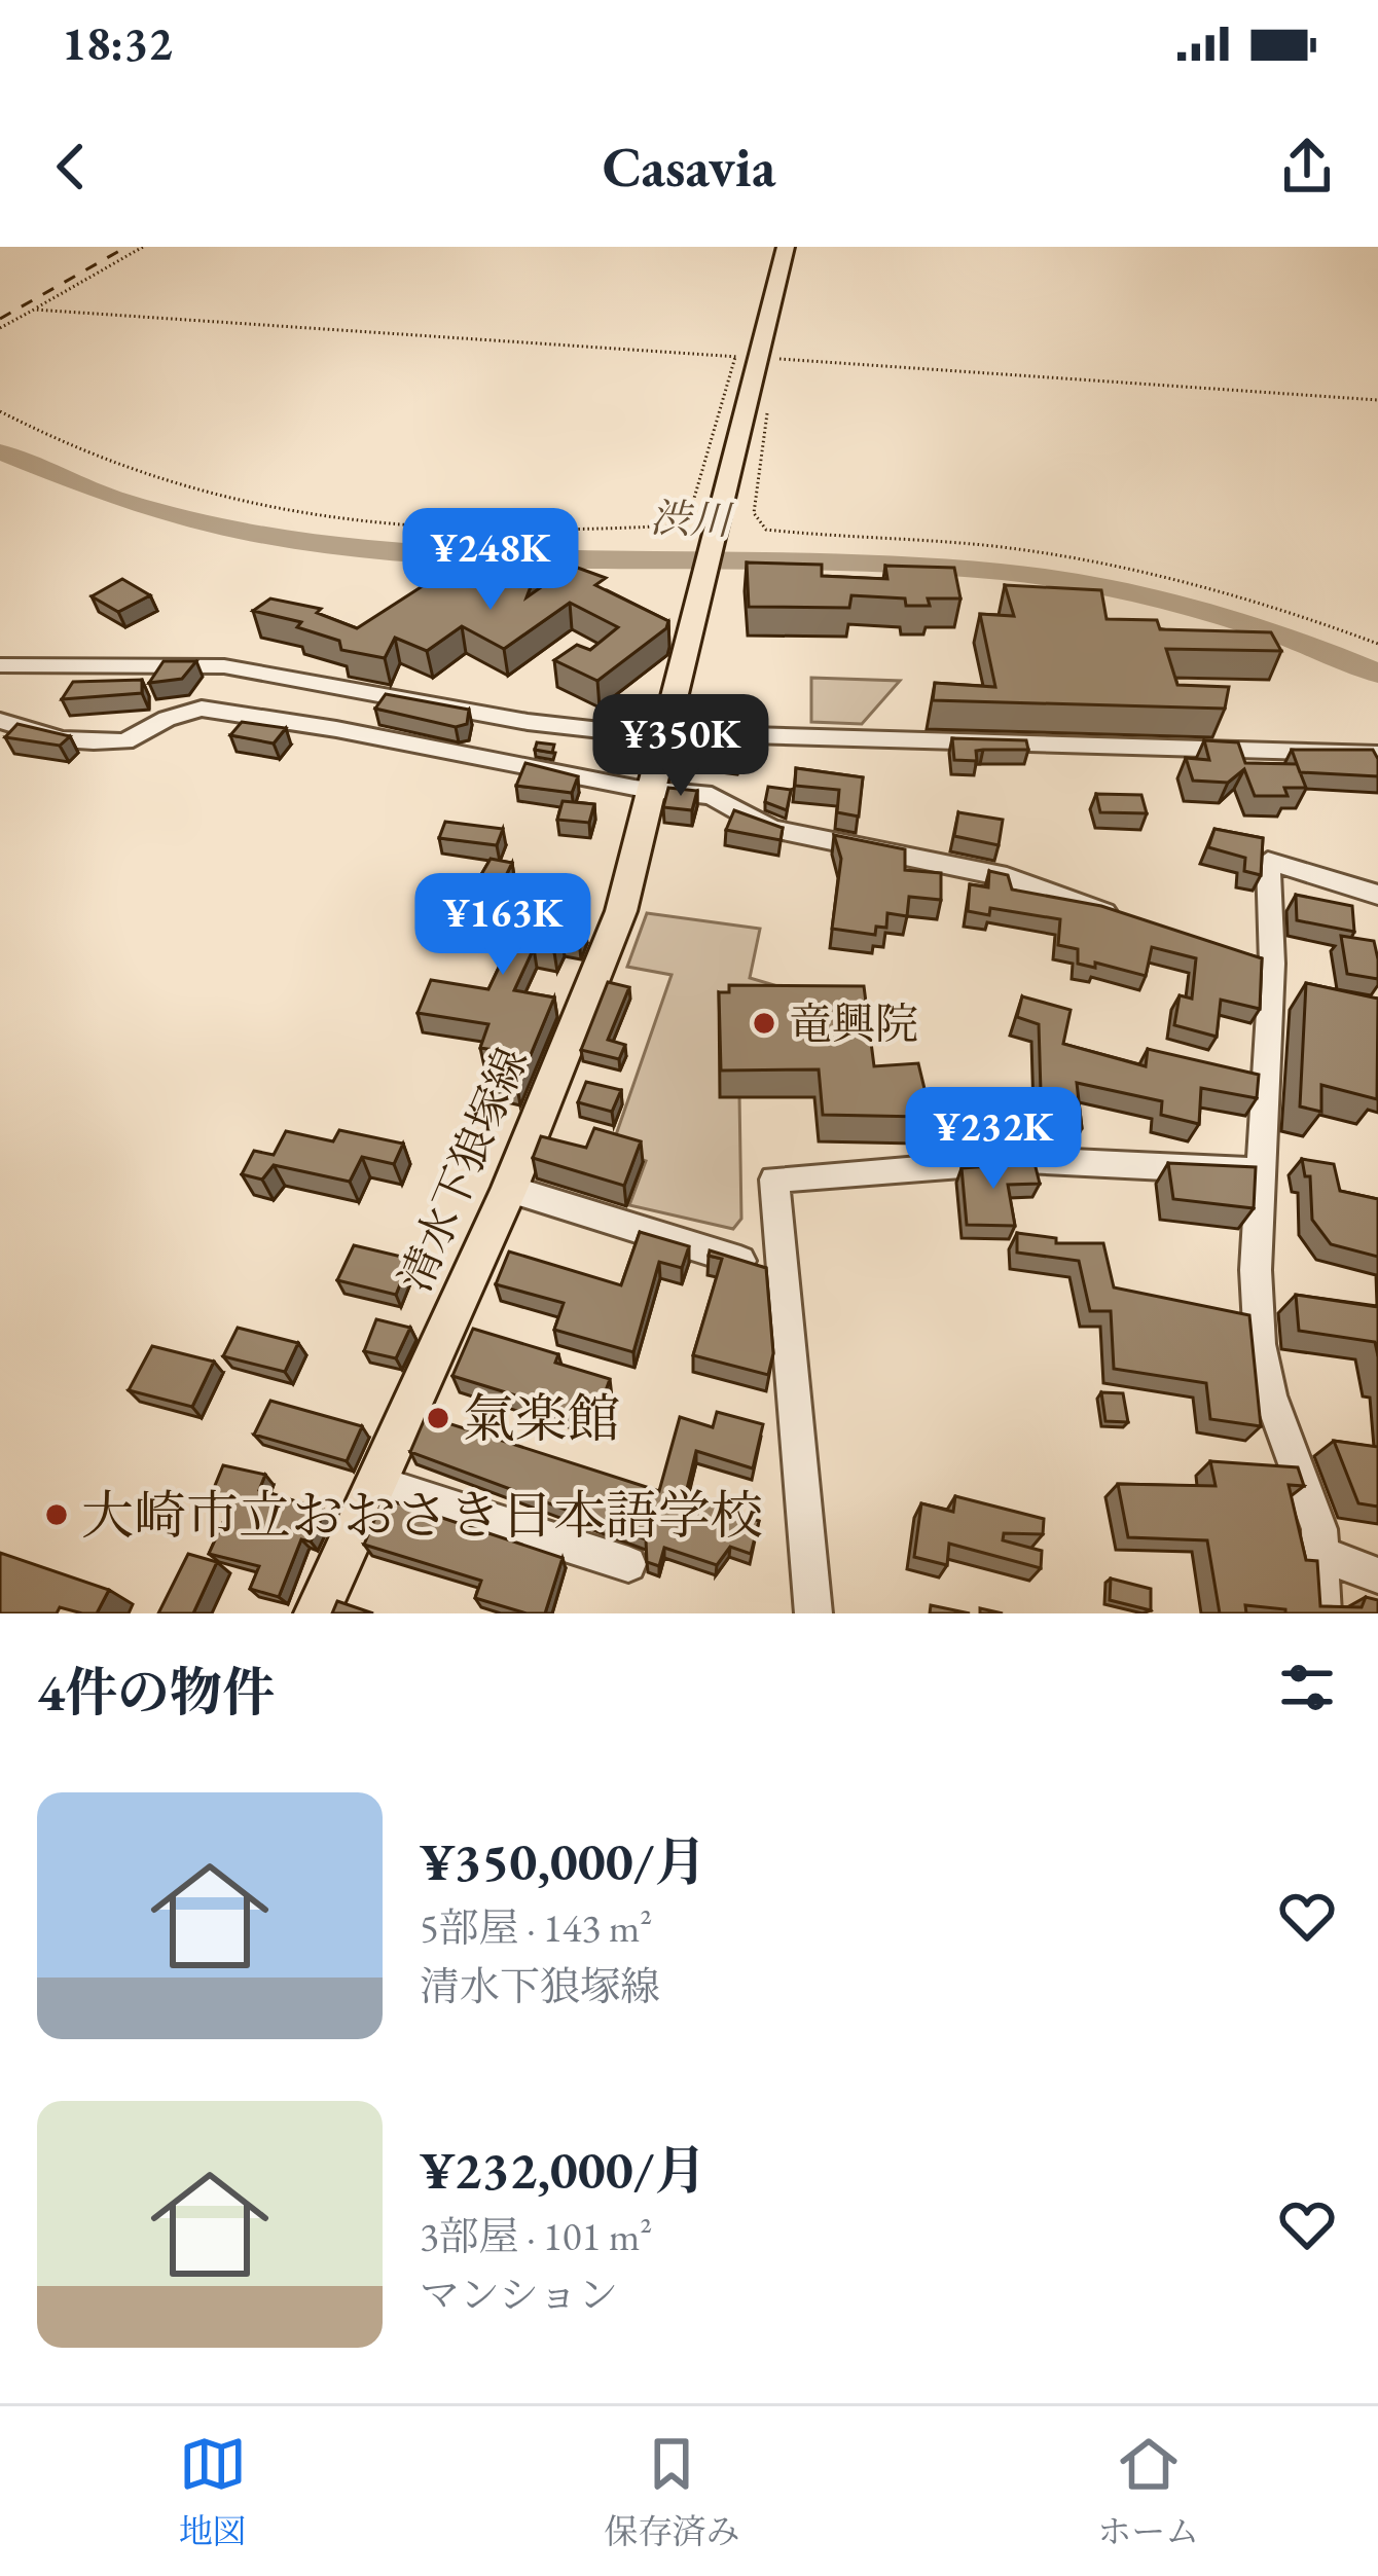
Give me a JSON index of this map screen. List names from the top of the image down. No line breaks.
{"streets":{"main road":["清水下狼塚線"]},"water":["渋川"],"places":["竜興院","氣楽館","大崎市立おおさき日本語学校"],"page":{"status":"18:32","header":"Casavia","price":["¥248K","¥350K","¥163K","¥232K"],"heading":"4件の物件","list":[{"name":"¥350,000/月","note":"5部屋 · 143 m² · 清水下狼塚線"},{"name":"¥232,000/月","note":"3部屋 · 101 m² · マンション"}],"tabs":["地図","保存済み","ホーム"]}}
